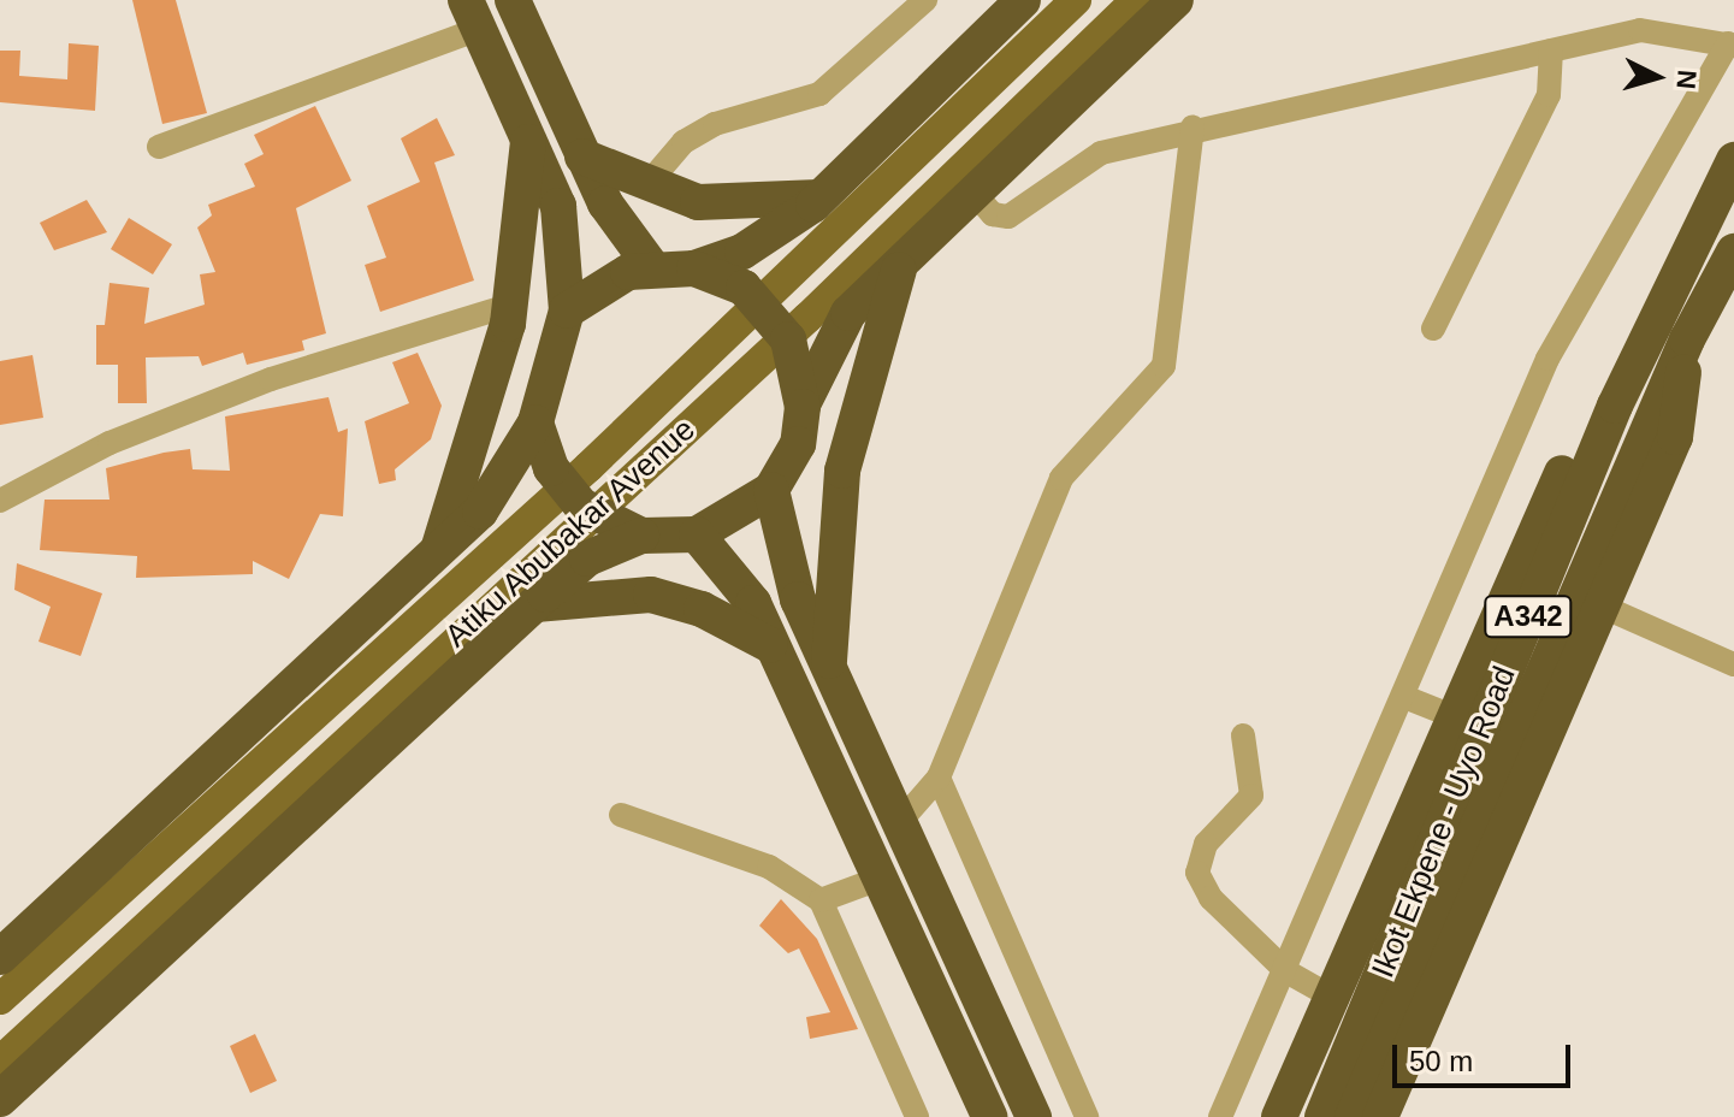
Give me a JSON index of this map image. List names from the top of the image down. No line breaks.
{"streets":{"highway":["A342","Ikot Ekpene - Uyo Road"],"main road":["Atiku Abubakar Avenue"]},"scale_bar":"50 m","north":"right"}
